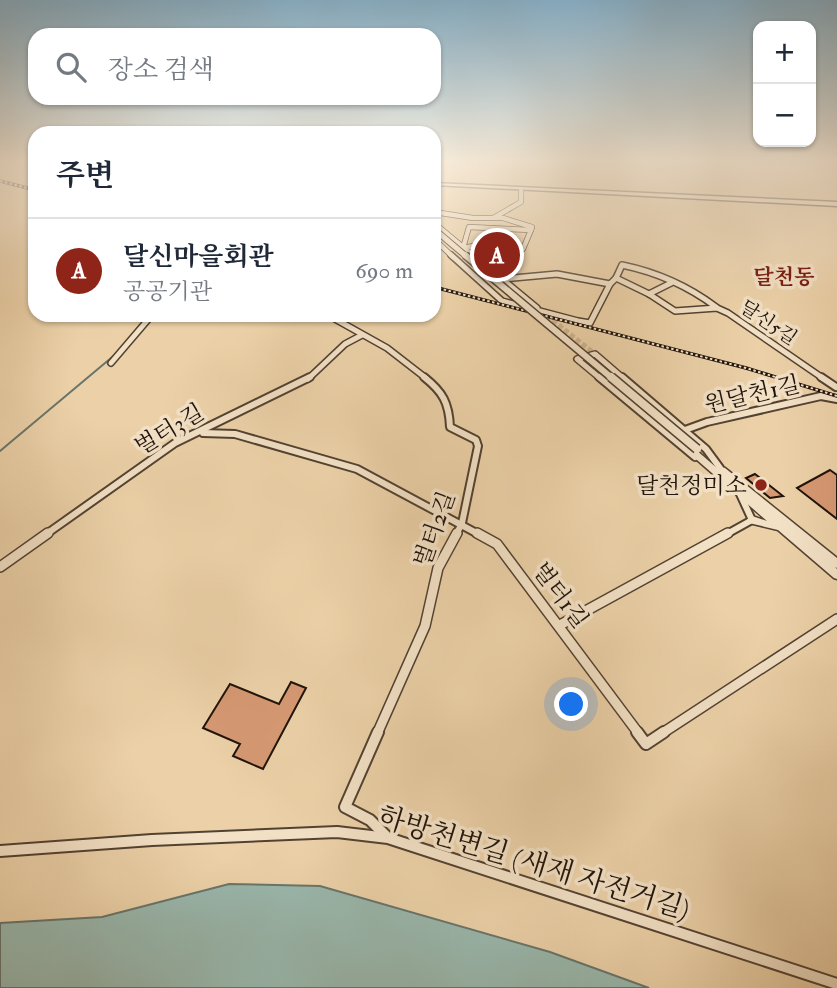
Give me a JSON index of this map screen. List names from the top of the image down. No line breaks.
{"streets":{"street":["달신5길","원달천1길","벌터3길","벌터2길","벌터1길","하방천변길 (새재 자전거길)"]},"crossings":[["벌터3길","벌터2길"],["벌터3길","벌터1길"],["벌터2길","벌터1길"],["벌터2길","하방천변길 (새재 자전거길)"]],"districts":["달천동"],"places":["달천정미소"],"page":{"map_buttons":["+","−"],"search":"장소 검색","heading":"주변","list":[{"mark":"A","name":"달신마을회관","note":"공공기관","value":"690 m"}],"pins":"A"}}
